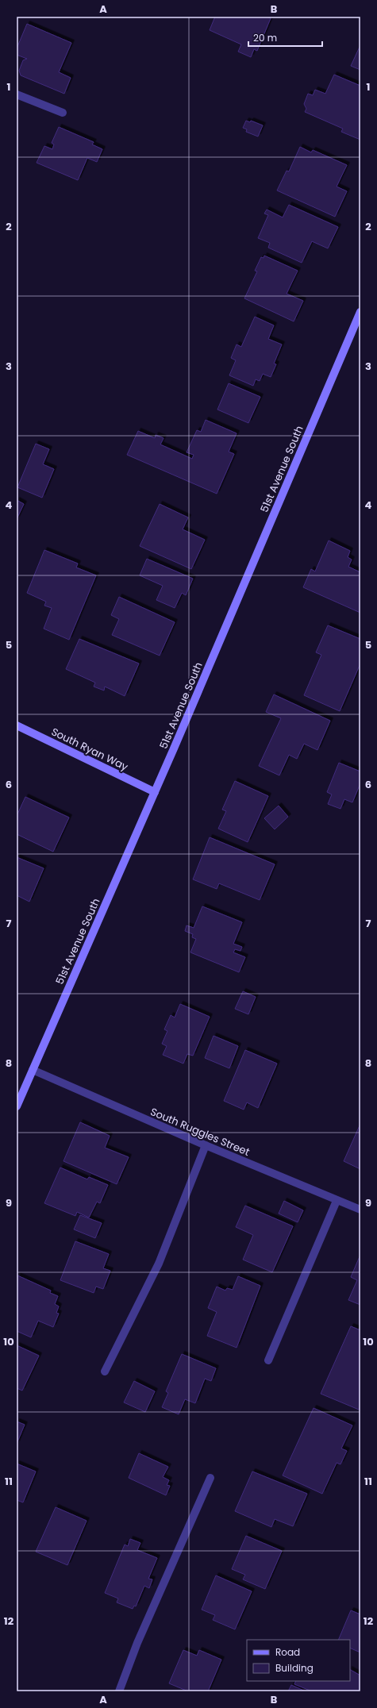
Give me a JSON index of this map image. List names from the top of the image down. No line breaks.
{"streets":{"street":["51st Avenue South","South Ryan Way","South Ruggles Street"]},"crossings":[["51st Avenue South","South Ryan Way"],["51st Avenue South","South Ruggles Street"]],"legend":["Road","Building"],"scale_bar":"20 m","grid":{"columns":["A","B"],"rows":["1","2","3","4","5","6","7","8","9","10","11","12"]}}
